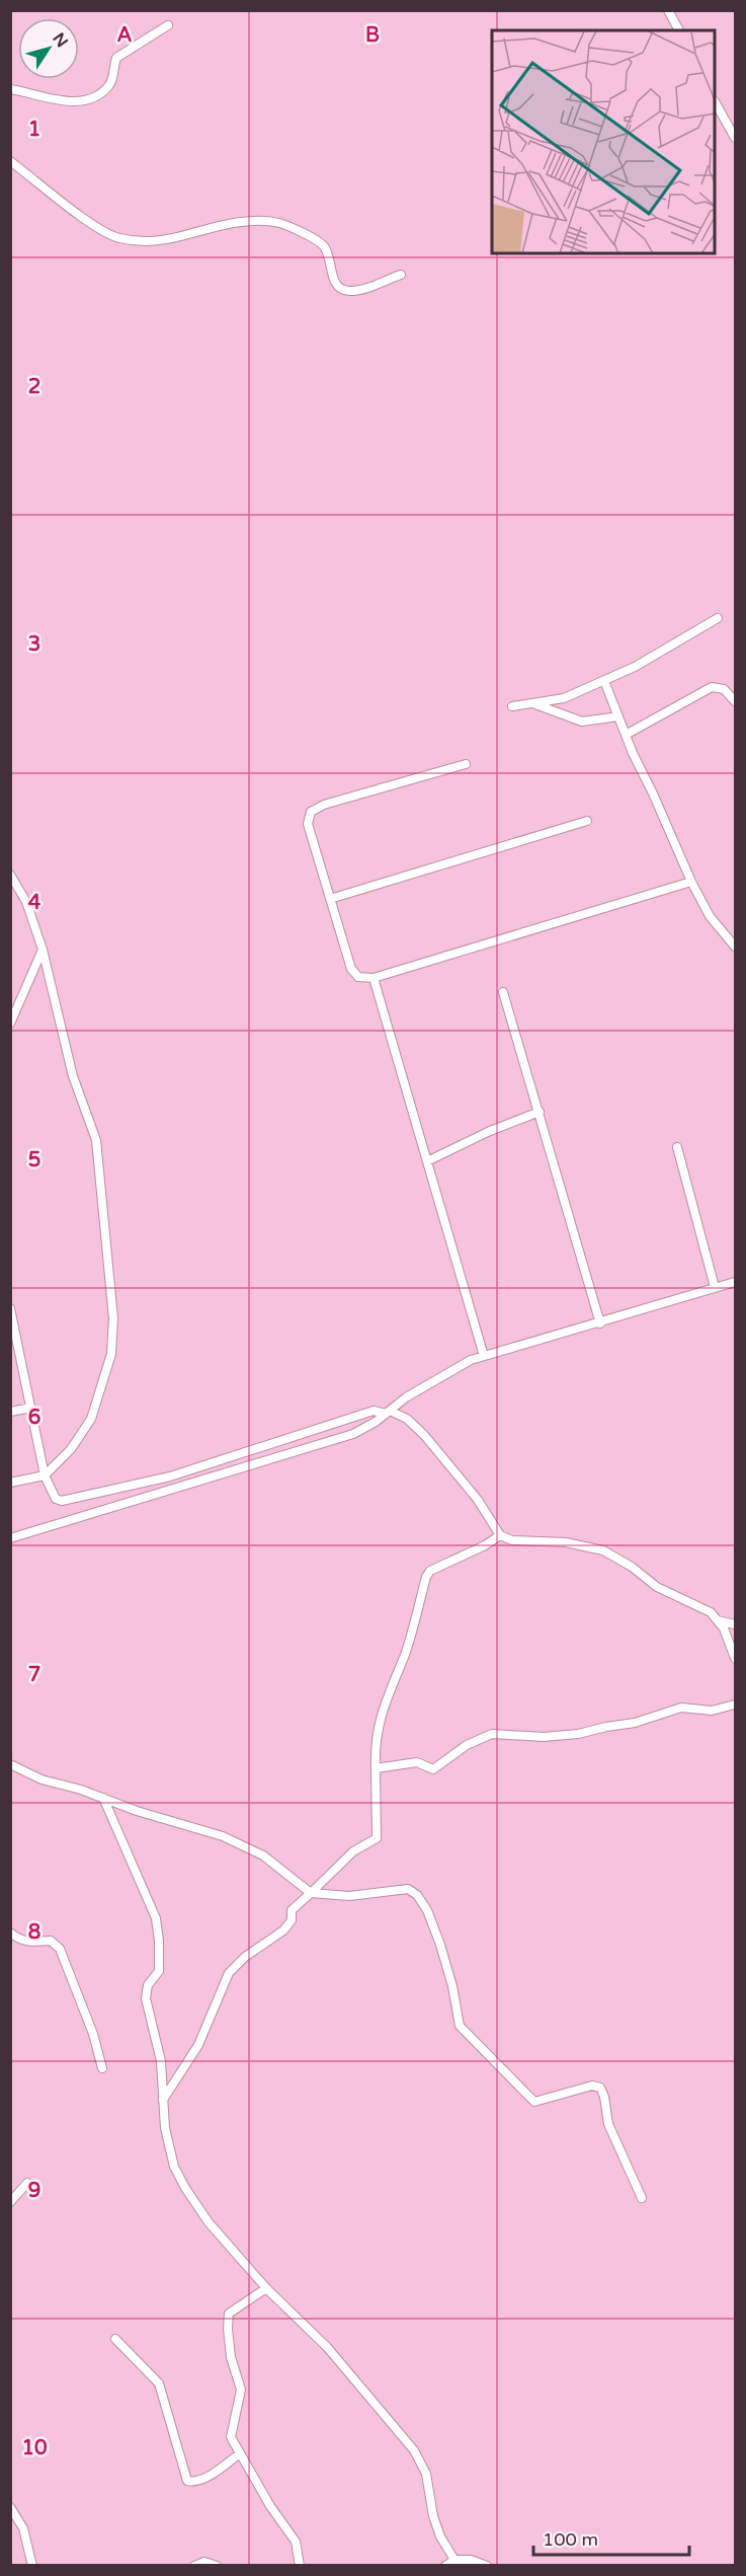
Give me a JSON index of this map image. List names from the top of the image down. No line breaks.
{"scale_bar":"100 m","north":"top right","grid":{"columns":["A","B"],"rows":["1","2","3","4","5","6","7","8","9","10"]}}
